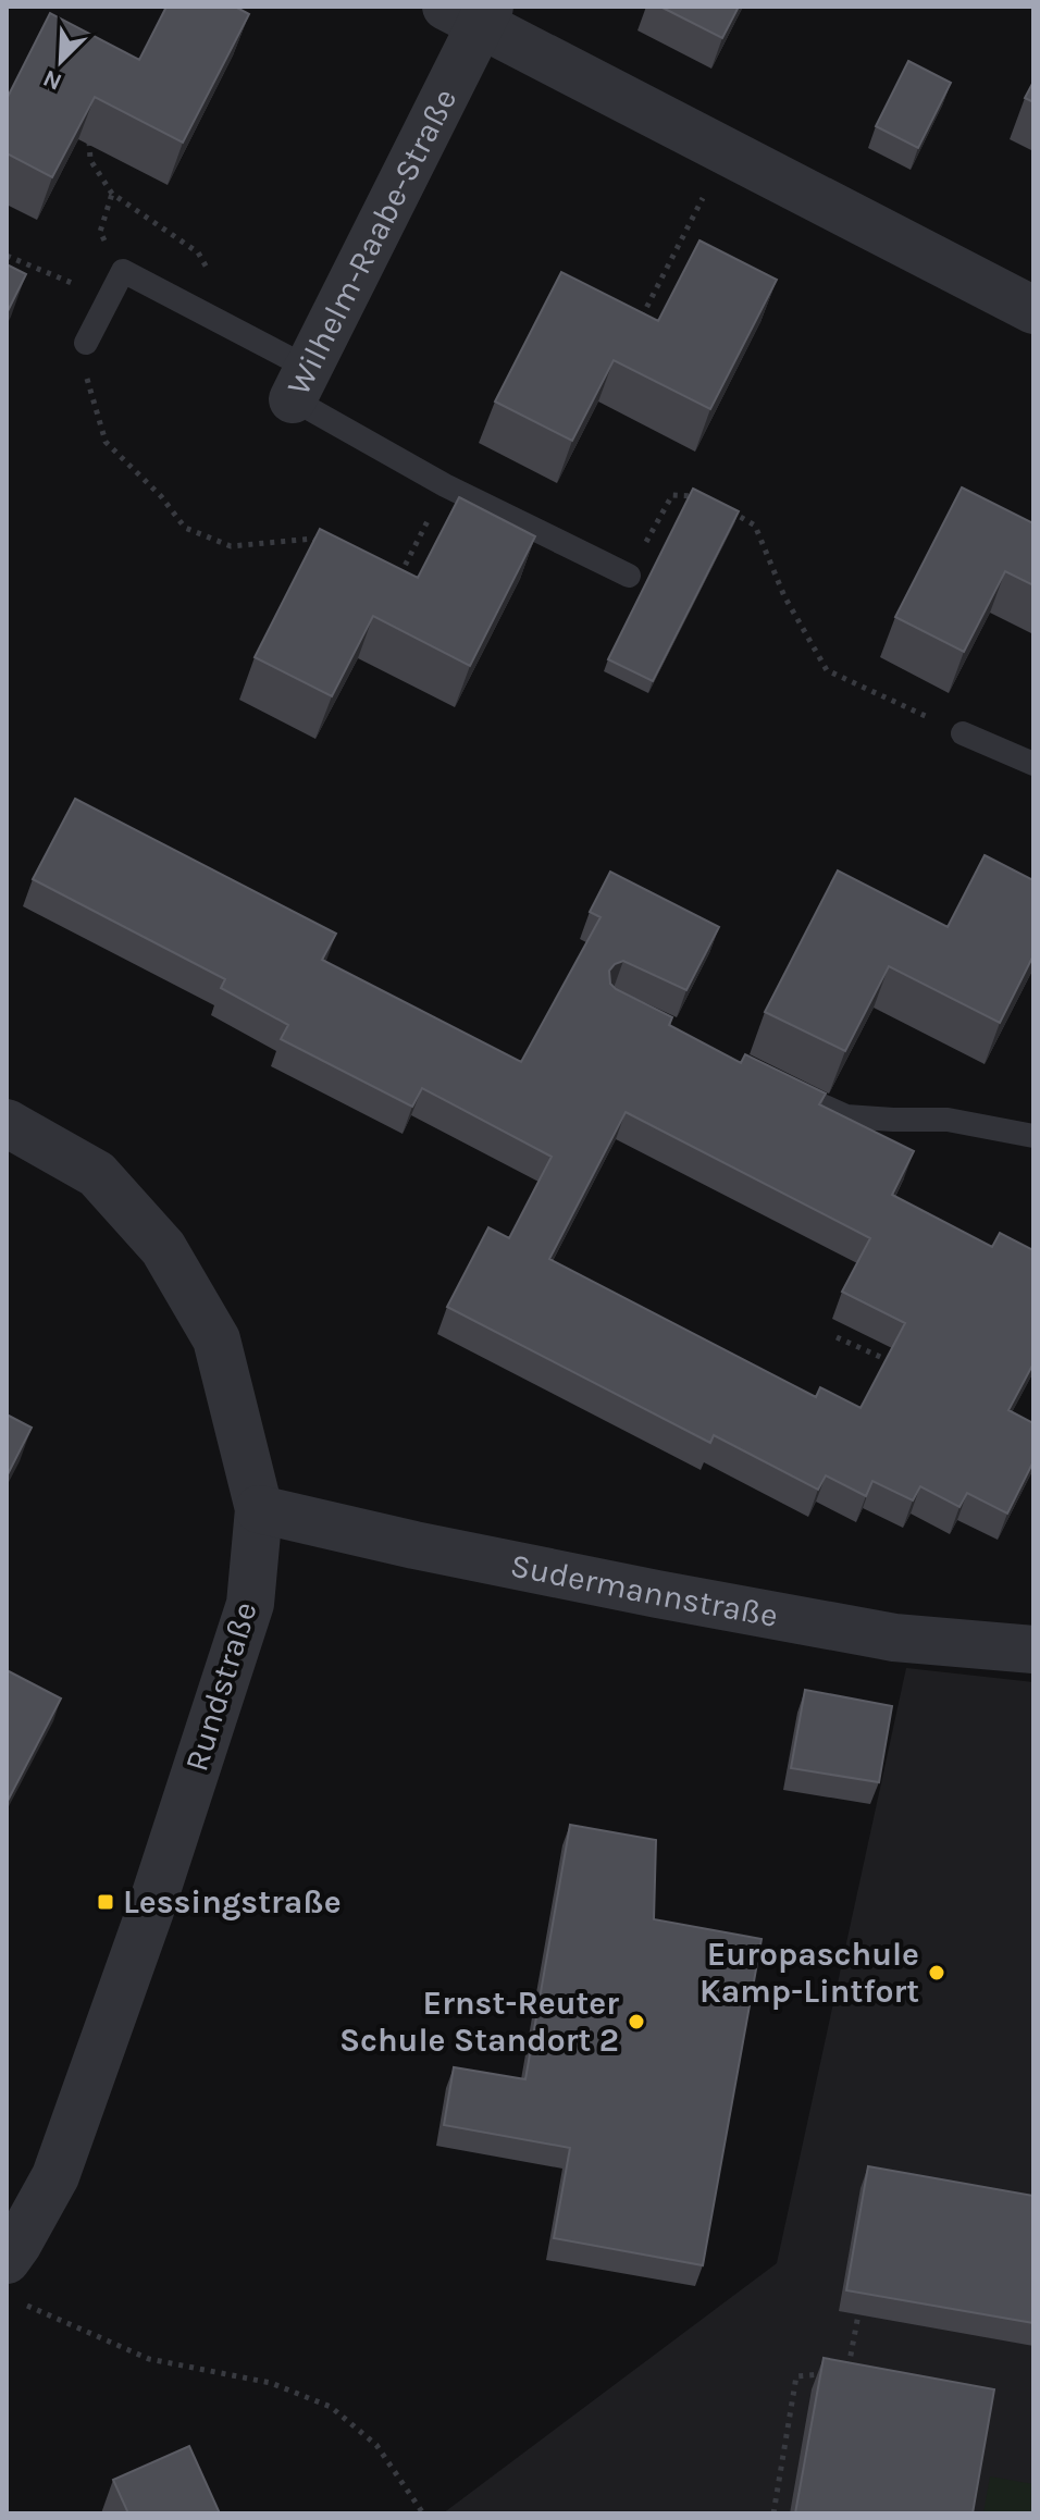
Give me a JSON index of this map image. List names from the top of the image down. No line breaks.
{"streets":{"street":["Wilhelm-Raabe-Straße","Sudermannstraße","Rundstraße"]},"crossings":[["Sudermannstraße","Rundstraße"]],"places":{"transit":["Lessingstraße"],"other":["Europaschule Kamp-Lintfort","Ernst-Reuter Schule Standort 2"]},"north":"bottom left"}
